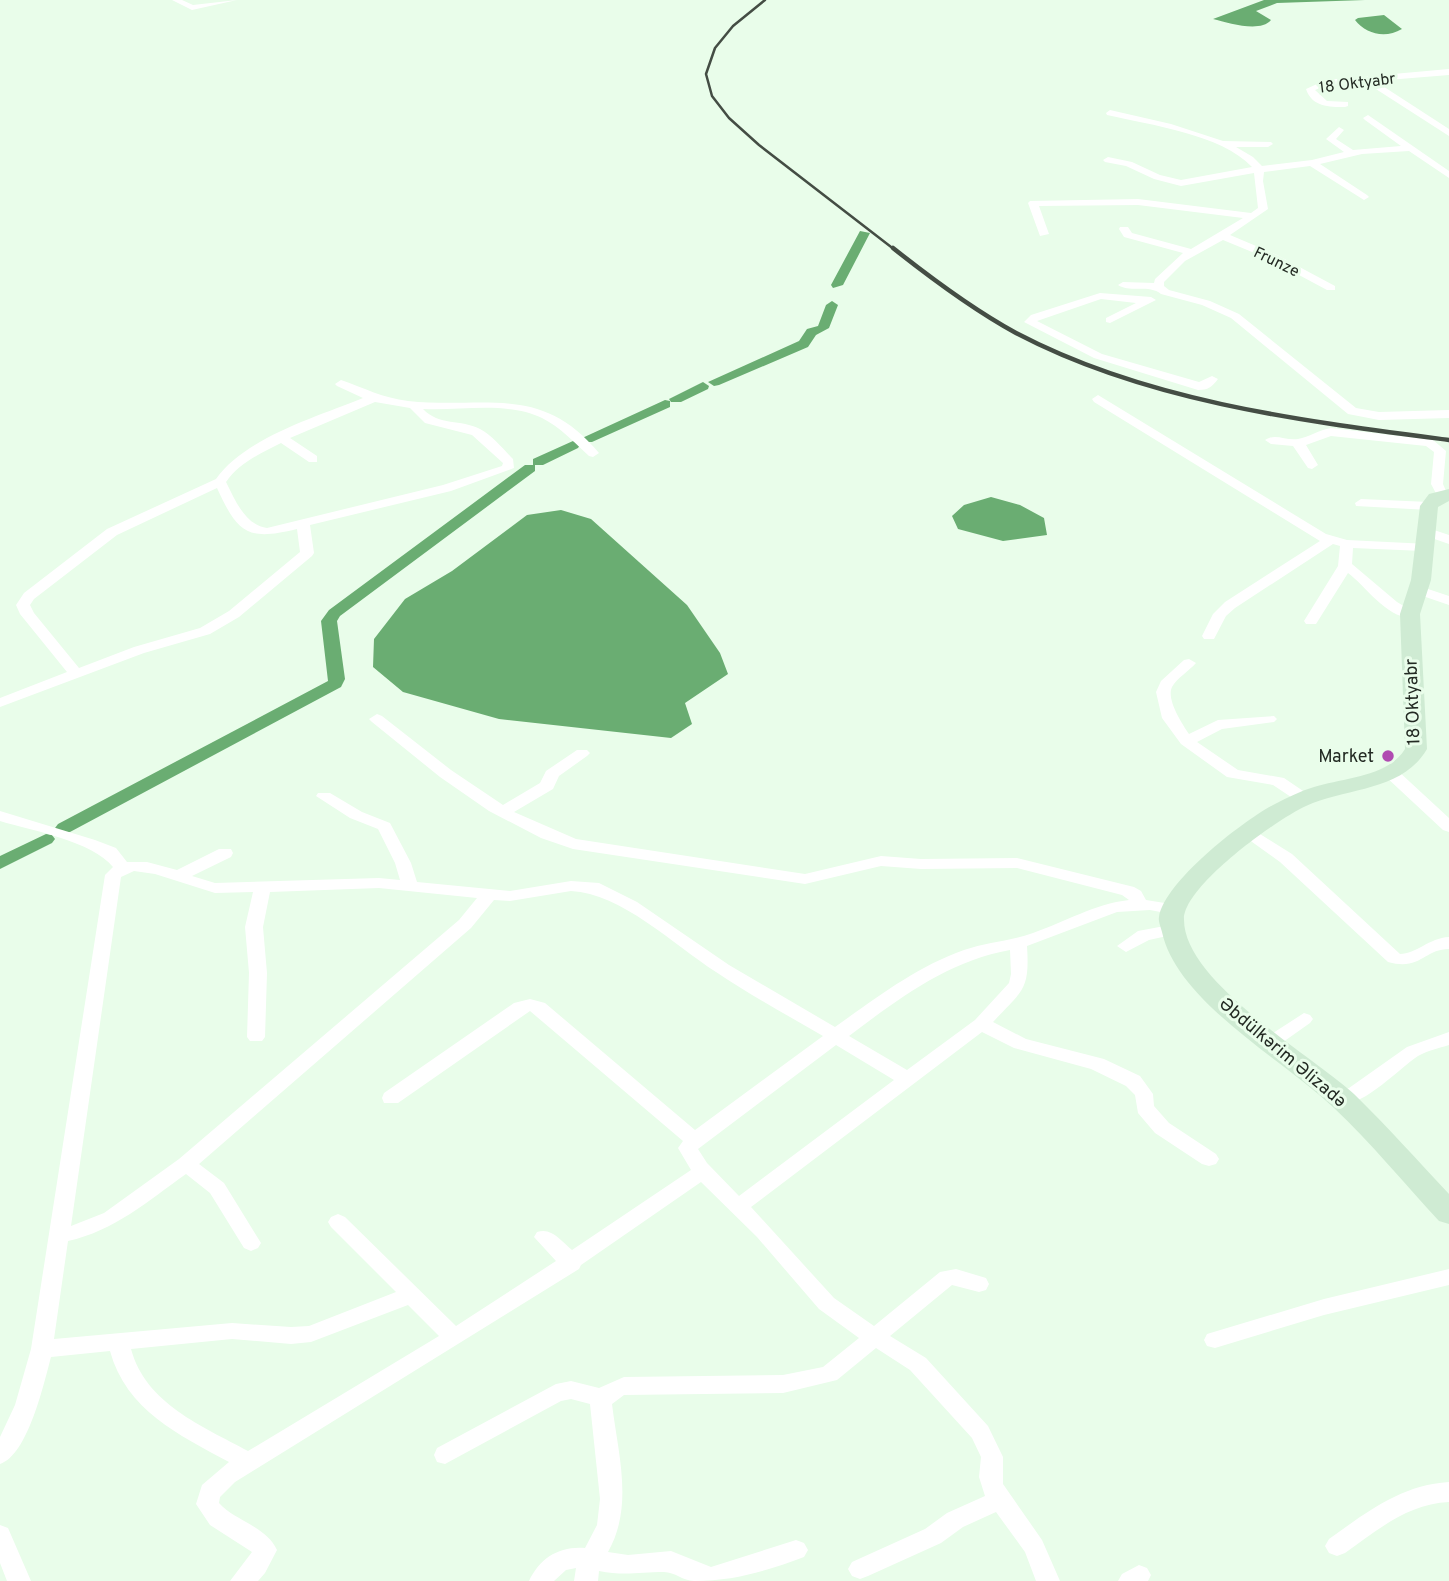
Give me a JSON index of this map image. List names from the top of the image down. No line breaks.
{"streets":{"street":["18 Oktyabr","Frunze","Əbdülkərim Əlizadə"]},"crossings":[["18 Oktyabr","Əbdülkərim Əlizadə"]],"places":["Market"]}
